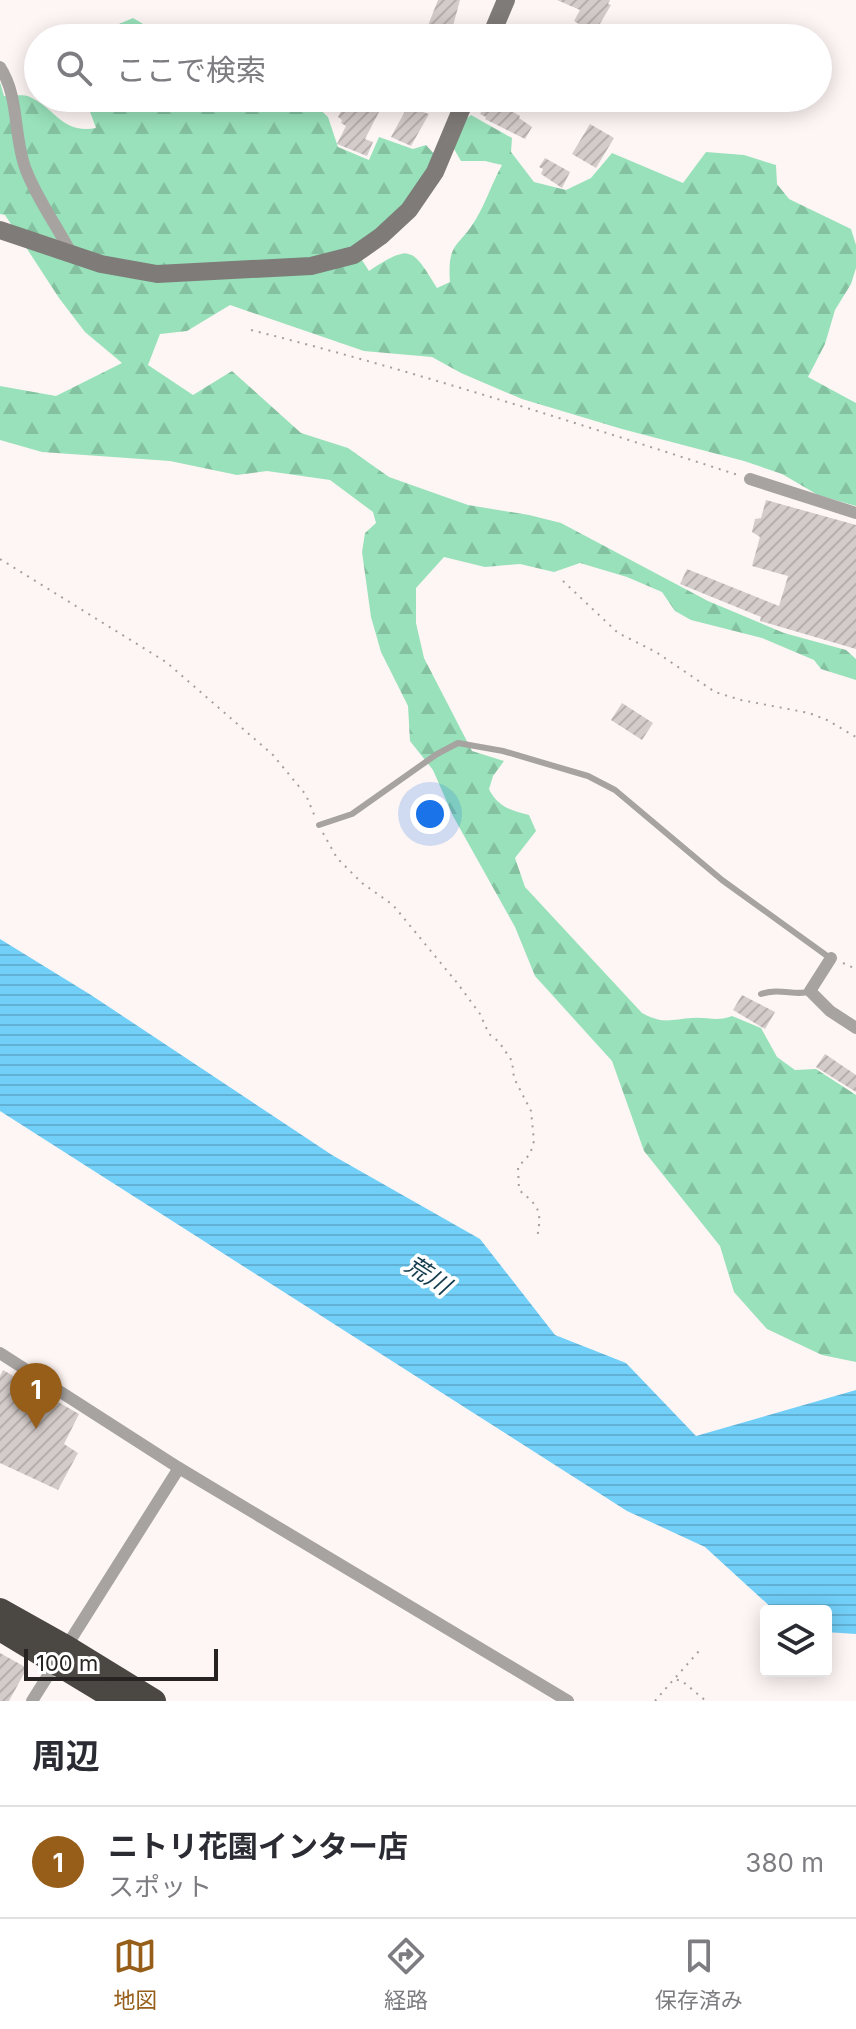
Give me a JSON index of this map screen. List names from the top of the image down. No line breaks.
{"water":["荒川"],"scale_bar":"100 m","page":{"search":"ここで検索","pins":"1","scale":"100 m","heading":"周辺","list":[{"mark":"1","name":"ニトリ花園インター店","note":"スポット","value":"380 m"}],"nav":["地図","経路","保存済み"]}}
